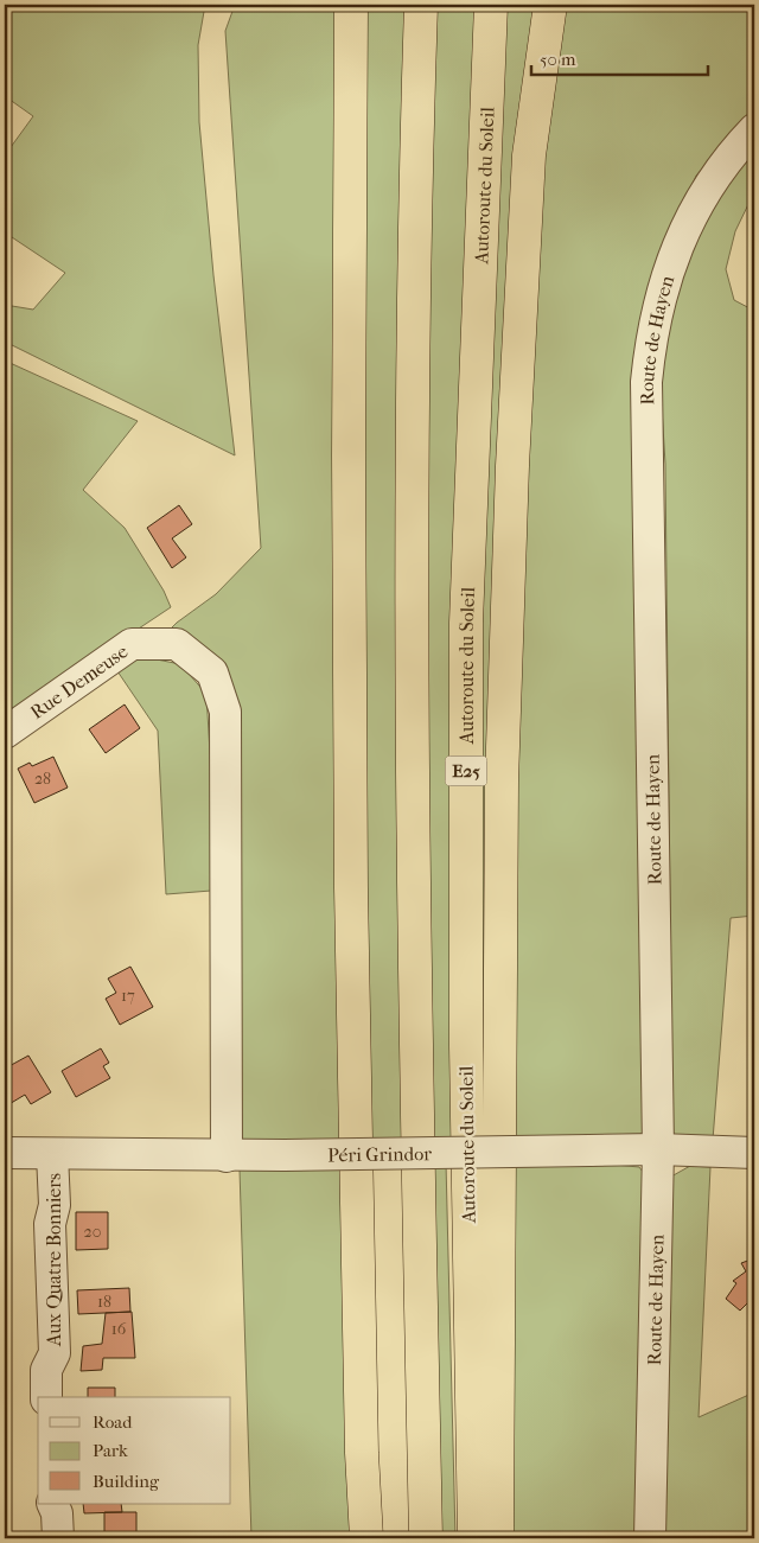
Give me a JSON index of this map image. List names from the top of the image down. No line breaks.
{"streets":{"highway":["Autoroute du Soleil","E25"],"street":["Route de Hayen","Rue Demeuse","Péri Grindor","Aux Quatre Bonniers"]},"crossings":[["Route de Hayen","Péri Grindor"],["Rue Demeuse","Péri Grindor"],["Péri Grindor","Aux Quatre Bonniers"]],"house_numbers":["28","17","20","18","16"],"legend":["Road","Park","Building"],"scale_bar":"50 m"}
